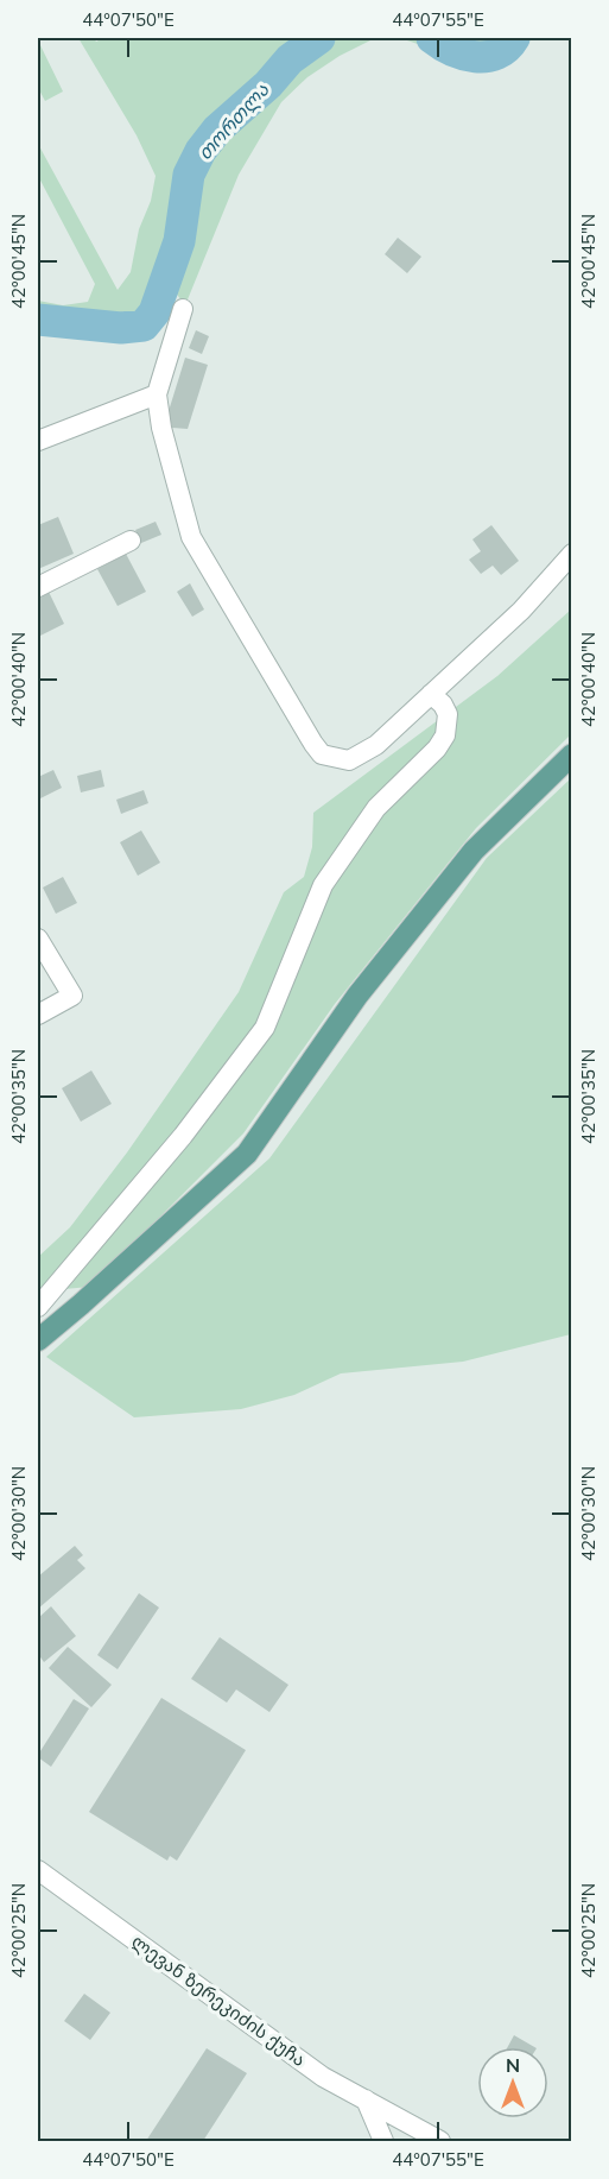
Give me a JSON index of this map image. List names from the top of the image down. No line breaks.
{"streets":{"street":["ლევან ზერეკიძის ქუჩა"]},"water":["თორთლა"],"north":"top","coordinates":["44°07'50\"E","44°07'55\"E","42°00'45\"N","42°00'40\"N","42°00'35\"N","42°00'30\"N","42°00'25\"N"]}
